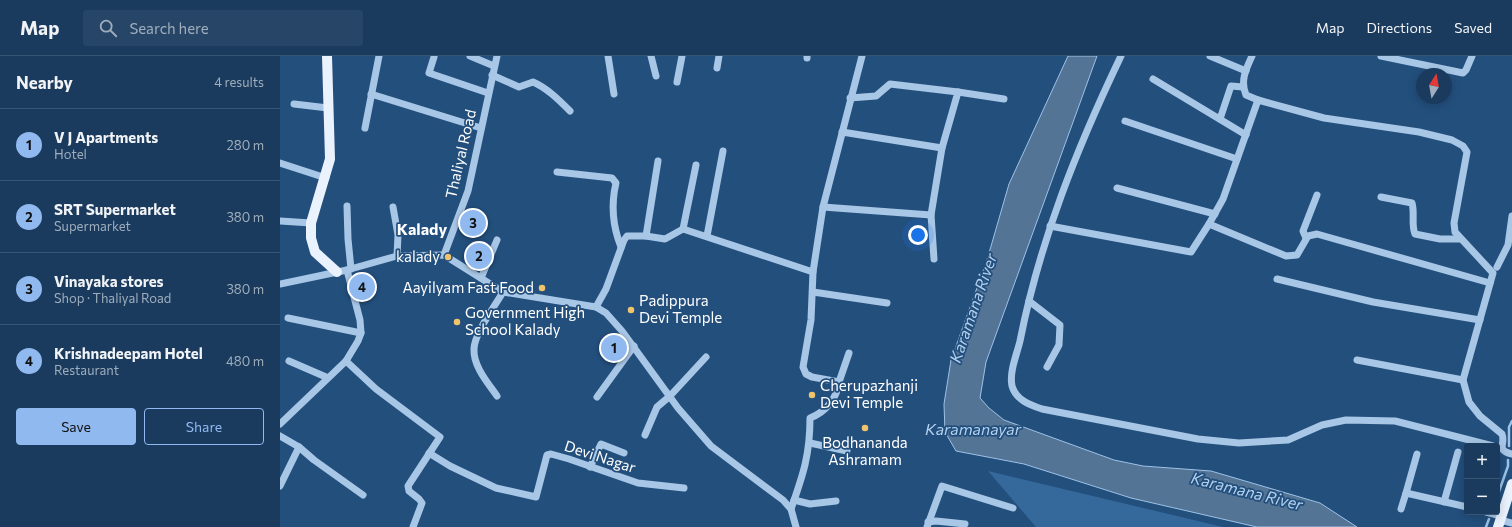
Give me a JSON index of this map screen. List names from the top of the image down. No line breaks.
{"streets":{"street":["Thaliyal Road","Devi Nagar"]},"districts":["Kalady"],"water":["Karamana River","Karamanayar"],"places":["kalady","Aayilyam Fast Food","Padippura Devi Temple","Government High School Kalady","Cherupazhanji Devi Temple","Bodhananda Ashramam"],"north":"top","page":{"header":"Map","search":"Search here","nav":["Map","Directions","Saved"],"heading":["Nearby","4 results"],"list":[{"mark":"1","name":"V J Apartments","note":"Hotel","value":"280 m"},{"mark":"2","name":"SRT Supermarket","note":"Supermarket","value":"380 m"},{"mark":"3","name":"Vinayaka stores","note":"Shop · Thaliyal Road","value":"380 m"},{"mark":"4","name":"Krishnadeepam Hotel","note":"Restaurant","value":"480 m"}],"pins":["3","2","4","1"],"buttons":["Save","Share"],"map_buttons":["+","−"]}}
